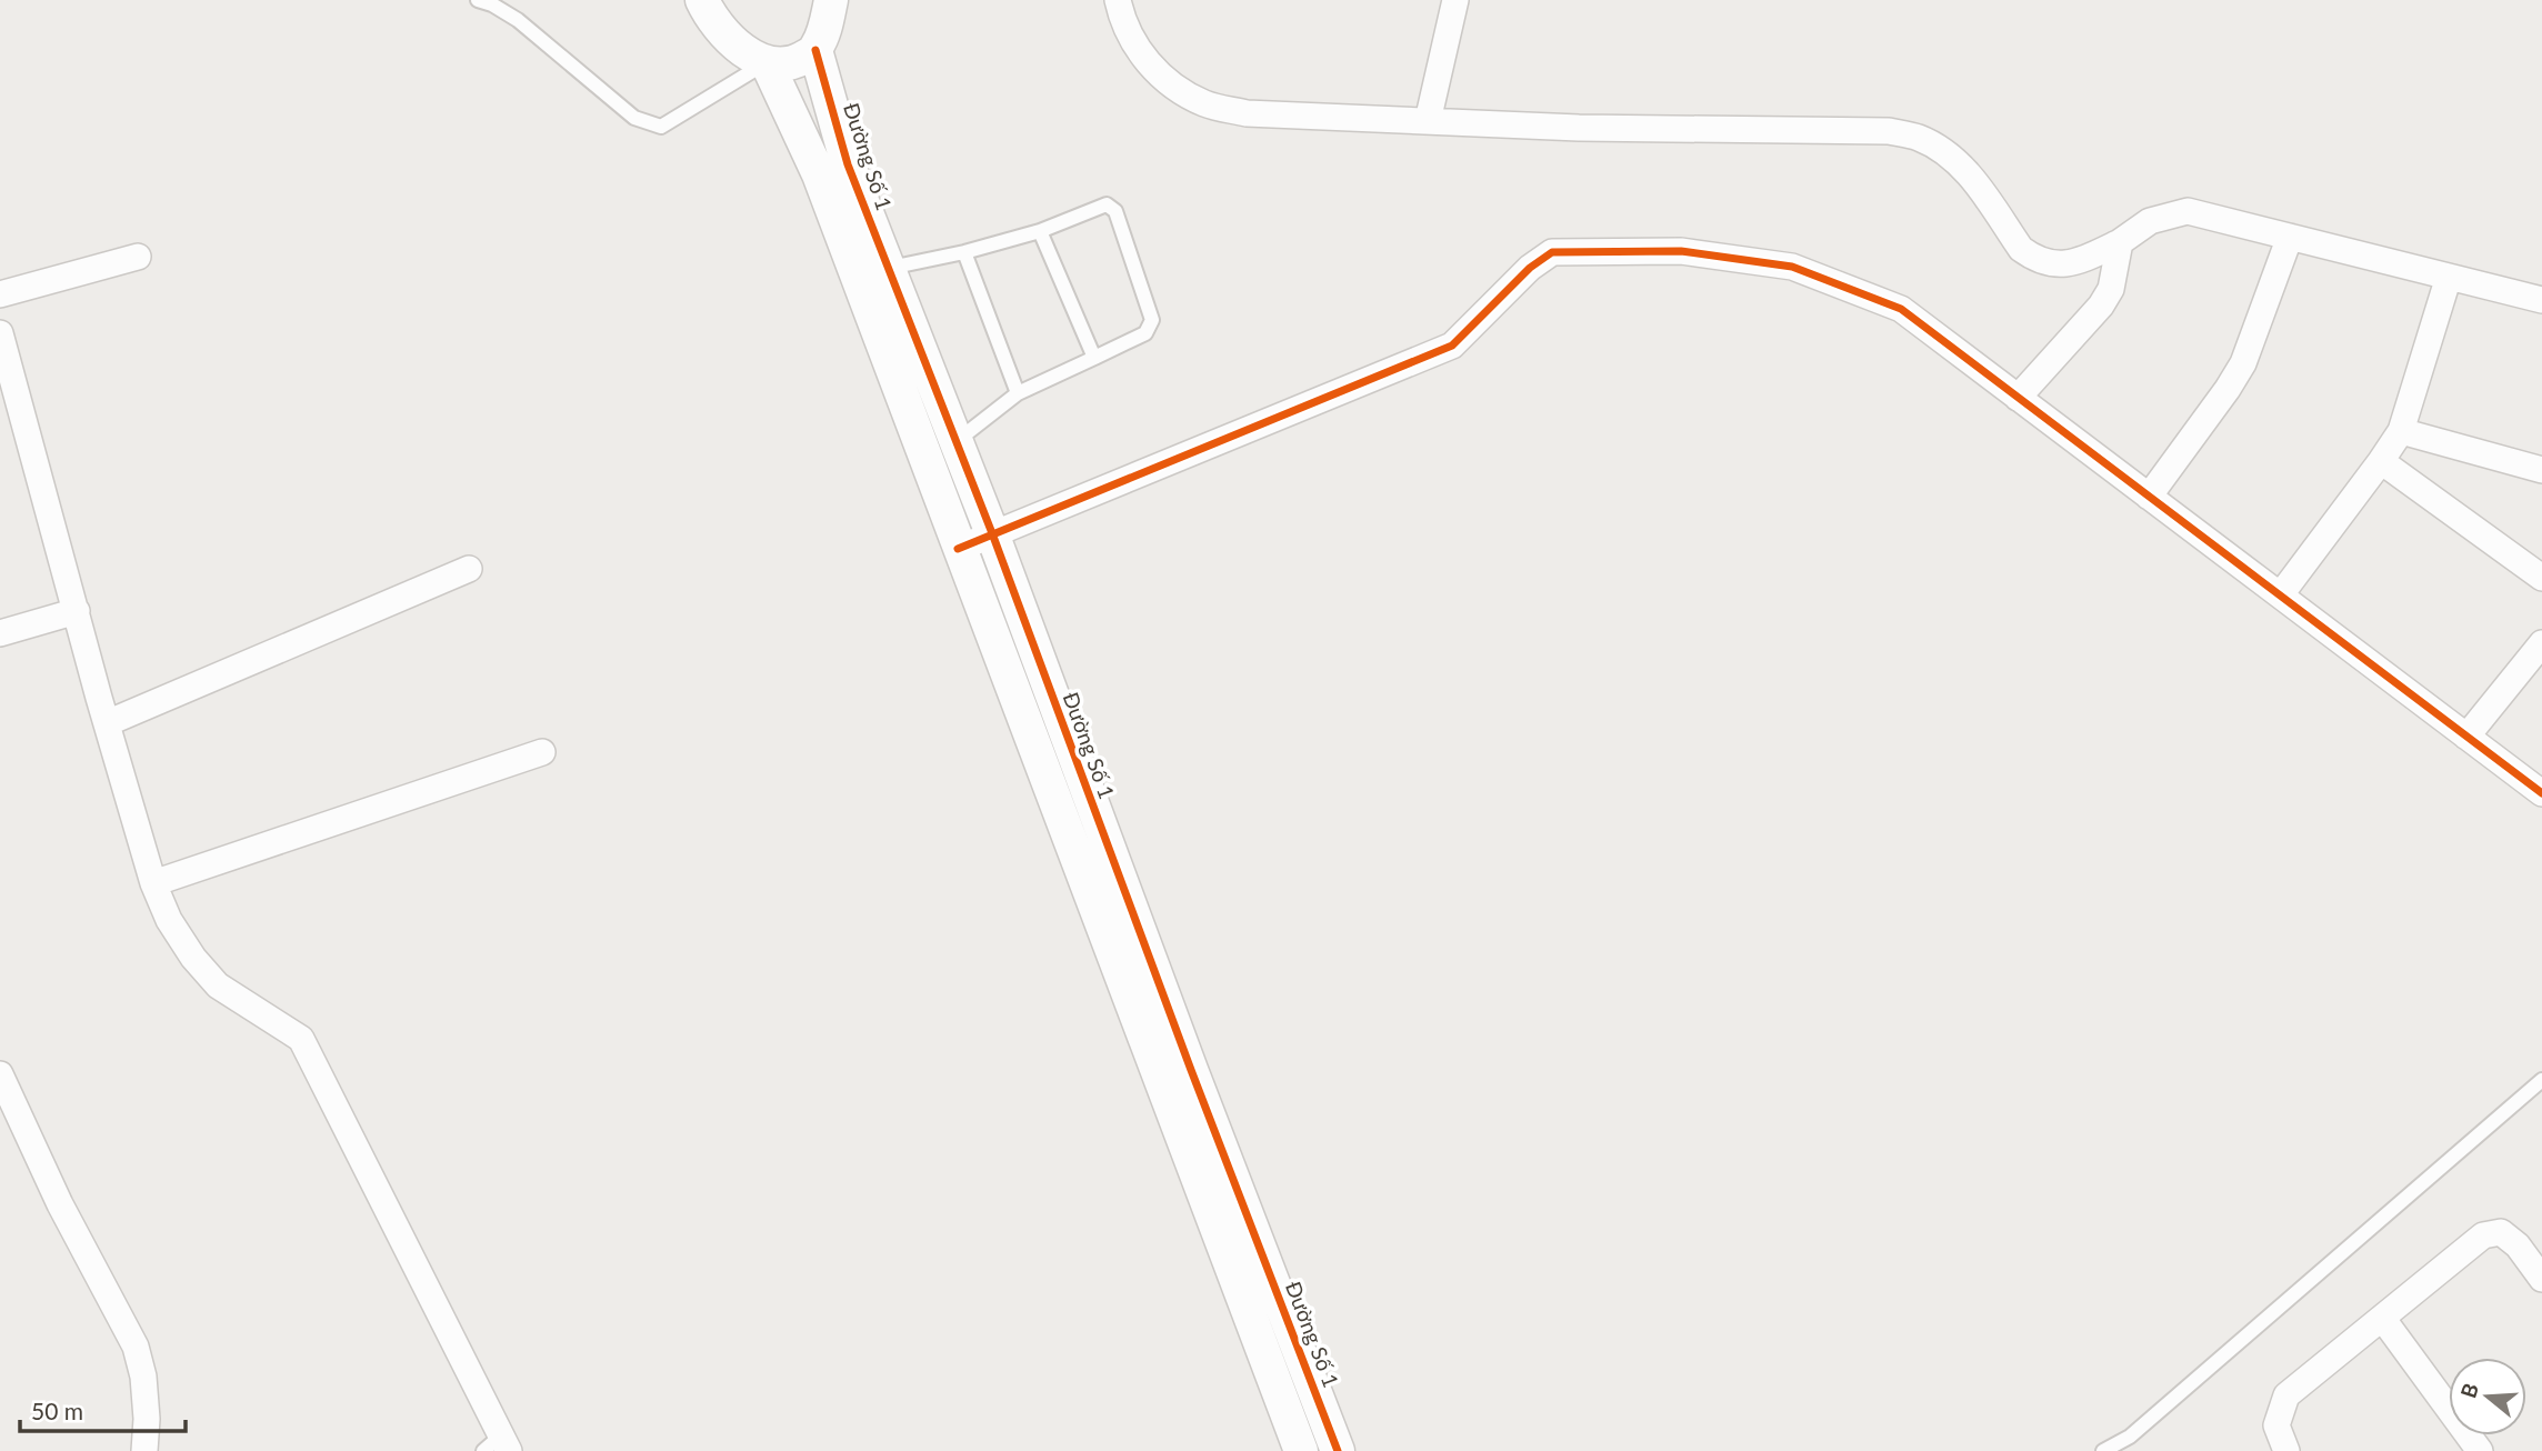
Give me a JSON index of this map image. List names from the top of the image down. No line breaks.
{"streets":{"street":["Đường Số 1"]},"scale_bar":"50 m","north":"left"}
